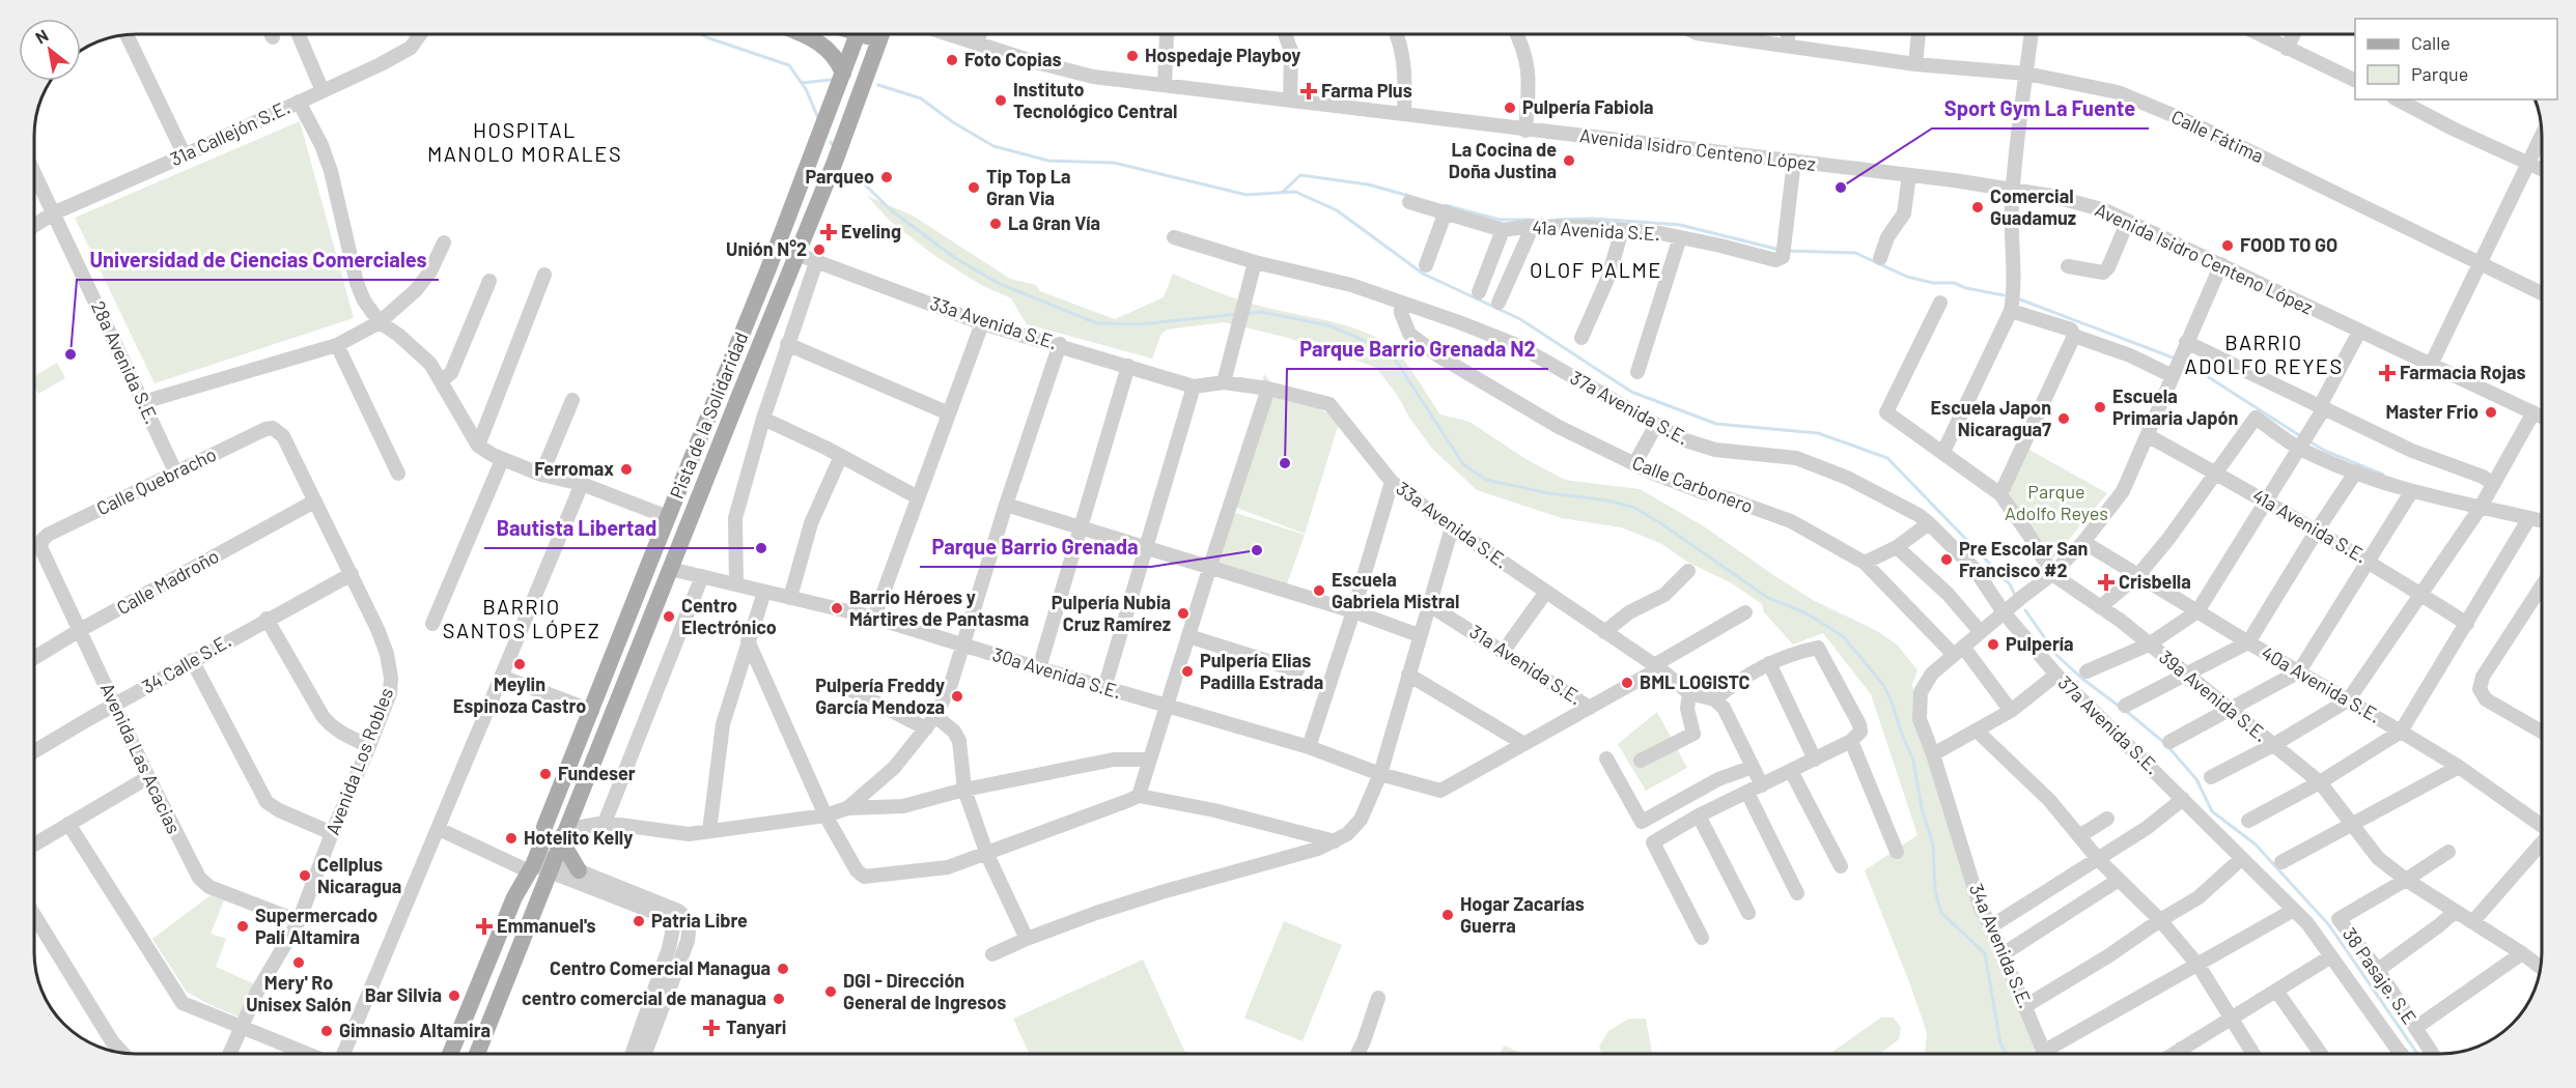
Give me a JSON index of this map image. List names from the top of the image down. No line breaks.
{"streets":{"main road":["Pista de la Solidaridad"],"street":["31a Callejón S.E.","Calle Fátima","Avenida Isidro Centeno López","41a Avenida S.E.","33a Avenida S.E.","28a Avenida S.E.","37a Avenida S.E.","Calle Quebracho","Calle Carbonero","Calle Madroño","34 Calle S.E.","31a Avenida S.E.","30a Avenida S.E.","40a Avenida S.E.","39a Avenida S.E.","Avenida Las Acacias","Avenida Los Robles","34a Avenida S.E.","38 Pasaje. S.E"]},"crossings":[["31a Callejón S.E.","28a Avenida S.E."],["Avenida Isidro Centeno López","41a Avenida S.E."],["Avenida Isidro Centeno López","34a Avenida S.E."],["41a Avenida S.E.","34a Avenida S.E."],["33a Avenida S.E.","Pista de la Solidaridad"],["28a Avenida S.E.","Calle Quebracho"],["37a Avenida S.E.","Calle Carbonero"],["37a Avenida S.E.","34a Avenida S.E."],["Pista de la Solidaridad","30a Avenida S.E."],["Calle Quebracho","Avenida Las Acacias"],["Calle Quebracho","Avenida Los Robles"],["Calle Carbonero","34a Avenida S.E."],["Calle Madroño","Avenida Las Acacias"],["Calle Madroño","Avenida Los Robles"],["34 Calle S.E.","Avenida Las Acacias"],["34 Calle S.E.","Avenida Los Robles"],["40a Avenida S.E.","34a Avenida S.E."],["39a Avenida S.E.","34a Avenida S.E."],["39a Avenida S.E.","38 Pasaje. S.E"],["Avenida Las Acacias","Avenida Los Robles"]],"districts":["HOSPITAL MANOLO MORALES","OLOF PALME","BARRIO ADOLFO REYES","BARRIO SANTOS LÓPEZ"],"parks":["Parque Adolfo Reyes"],"places":{"other":["Hospedaje Playboy","Foto Copias","Instituto Tecnológico Central","Pulpería Fabiola","La Cocina de Doña Justina","Parqueo","Tip Top La Gran Via","Sport Gym La Fuente","Comercial Guadamuz","La Gran Vía","FOOD TO GO","Unión N°2","Universidad de Ciencias Comerciales","Escuela Primaria Japón","Master Frio","Escuela Japon Nicaragua7","Parque Barrio Grenada N2","Ferromax","Bautista Libertad","Parque Barrio Grenada","Pre Escolar San Francisco #2","Escuela Gabriela Mistral","Barrio Héroes y Mártires de Pantasma","Pulpería Nubia Cruz Ramírez","Centro Electrónico","Pulpería","Meylin Espinoza Castro","Pulpería Elias Padilla Estrada","BML LOGISTC","Pulpería Freddy García Mendoza","Fundeser","Hotelito Kelly","Cellplus Nicaragua","Hogar Zacarías Guerra","Patria Libre","Supermercado Palí Altamira","Mery' Ro Unisex Salón","Centro Comercial Managua","DGI - Dirección General de Ingresos","Bar Silvia","centro comercial de managua","Gimnasio Altamira"],"health":["Farma Plus","Eveling","Farmacia Rojas","Crisbella","Emmanuel's","Tanyari"]},"legend":["Calle","Parque"],"north":"top left"}
